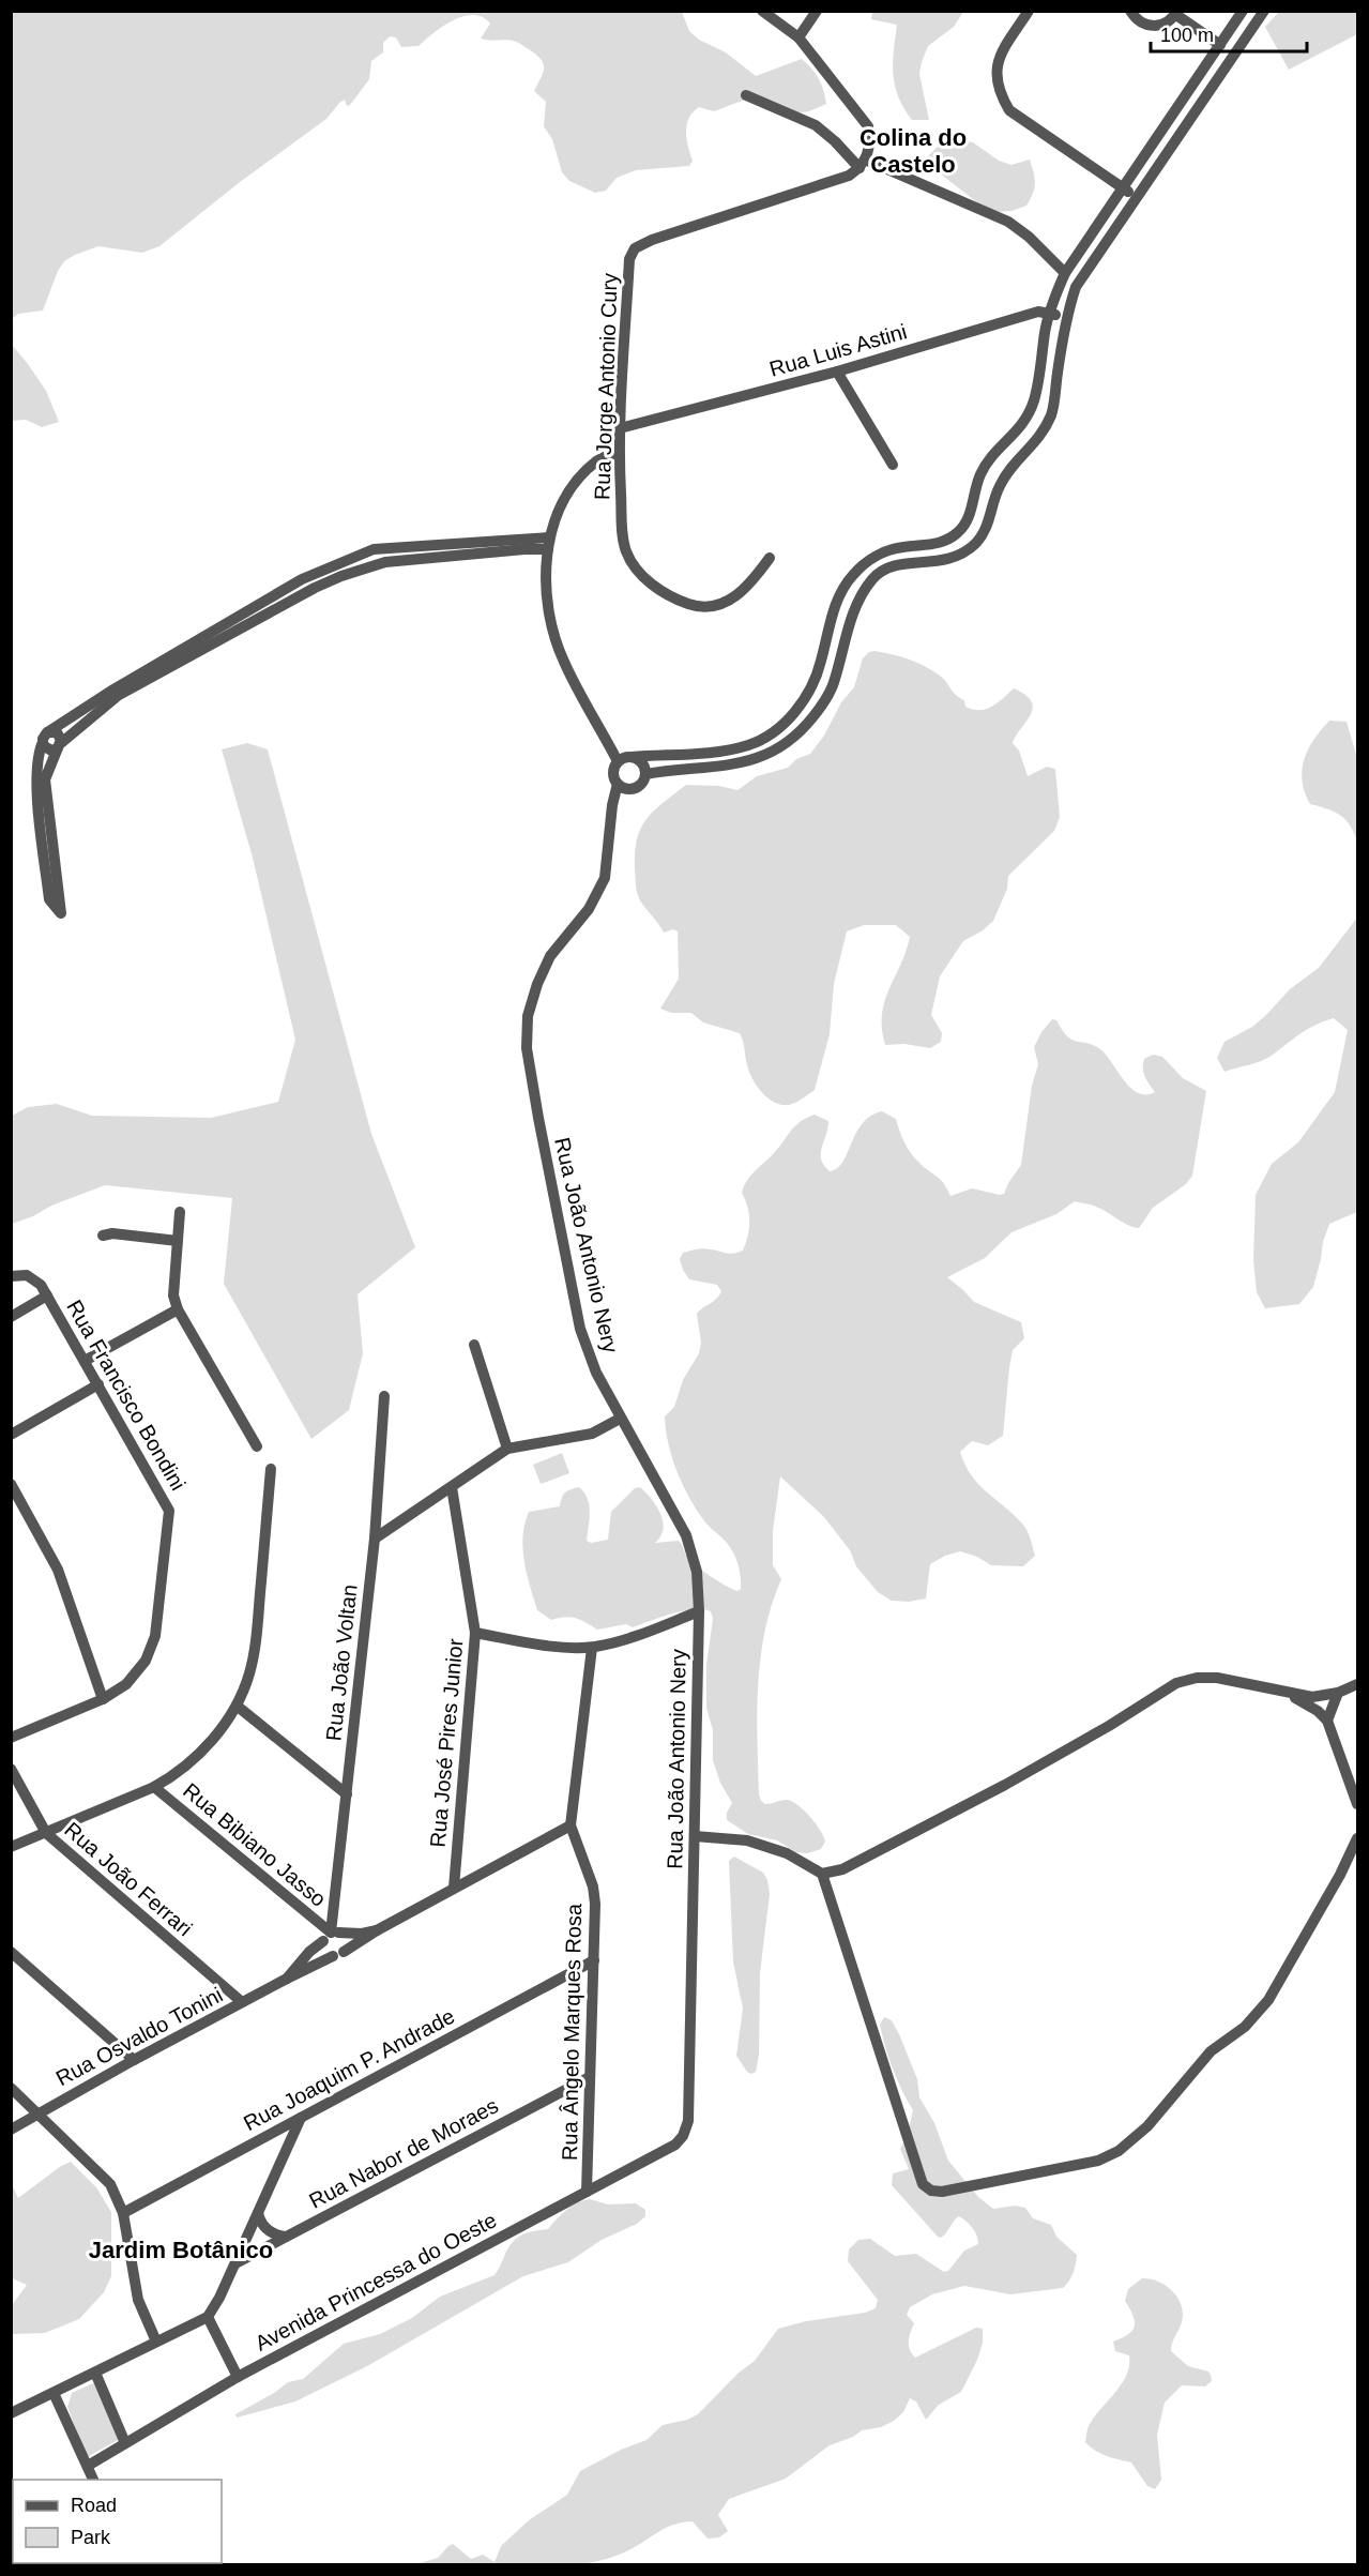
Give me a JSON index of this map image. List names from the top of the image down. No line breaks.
{"streets":{"street":["Rua Luis Astini","Rua Jorge Antonio Cury","Rua João Antonio Nery","Rua Francisco Bondini","Rua João Voltan","Rua José Pires Junior","Rua Bibiano Jasso","Rua João Ferrari","Rua Ângelo Marques Rosa","Rua Osvaldo Tonini","Rua Joaquim P. Andrade","Rua Nabor de Moraes","Avenida Princessa do Oeste"]},"crossings":[["Rua Luis Astini","Rua Jorge Antonio Cury"],["Rua João Antonio Nery","Avenida Princessa do Oeste"],["Rua João Voltan","Rua Bibiano Jasso"],["Rua João Voltan","Rua Osvaldo Tonini"],["Rua José Pires Junior","Rua Osvaldo Tonini"],["Rua Bibiano Jasso","Rua Osvaldo Tonini"],["Rua João Ferrari","Rua Osvaldo Tonini"],["Rua Ângelo Marques Rosa","Rua Osvaldo Tonini"],["Rua Ângelo Marques Rosa","Rua Joaquim P. Andrade"],["Rua Ângelo Marques Rosa","Rua Nabor de Moraes"],["Rua Ângelo Marques Rosa","Avenida Princessa do Oeste"]],"districts":["Colina do Castelo","Jardim Botânico"],"legend":["Road","Park"],"scale_bar":"100 m"}
